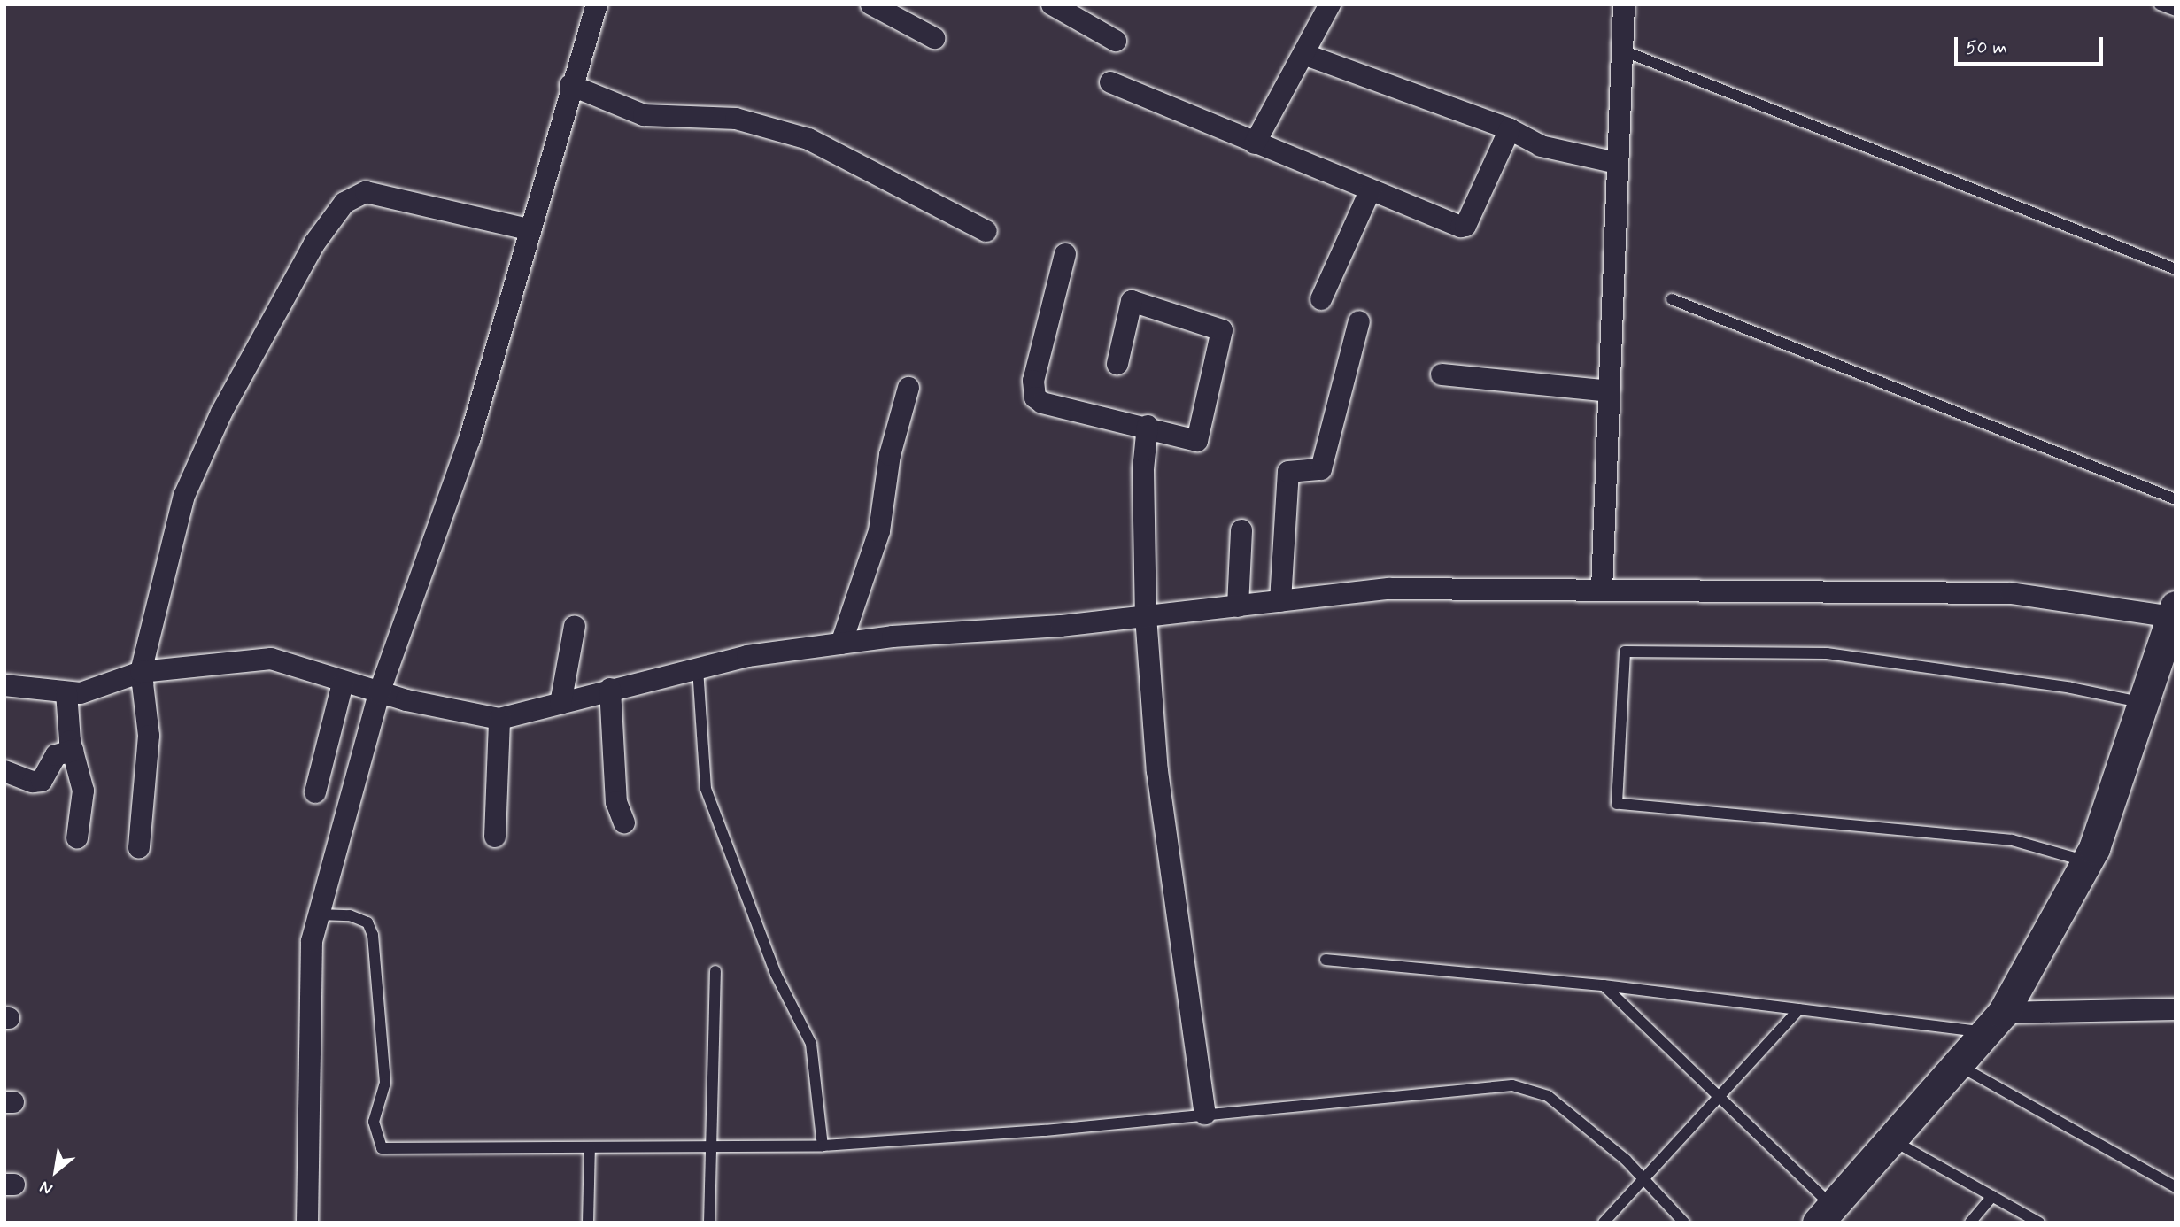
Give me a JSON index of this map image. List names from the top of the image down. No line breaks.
{"scale_bar":"50 m","north":"bottom left"}
